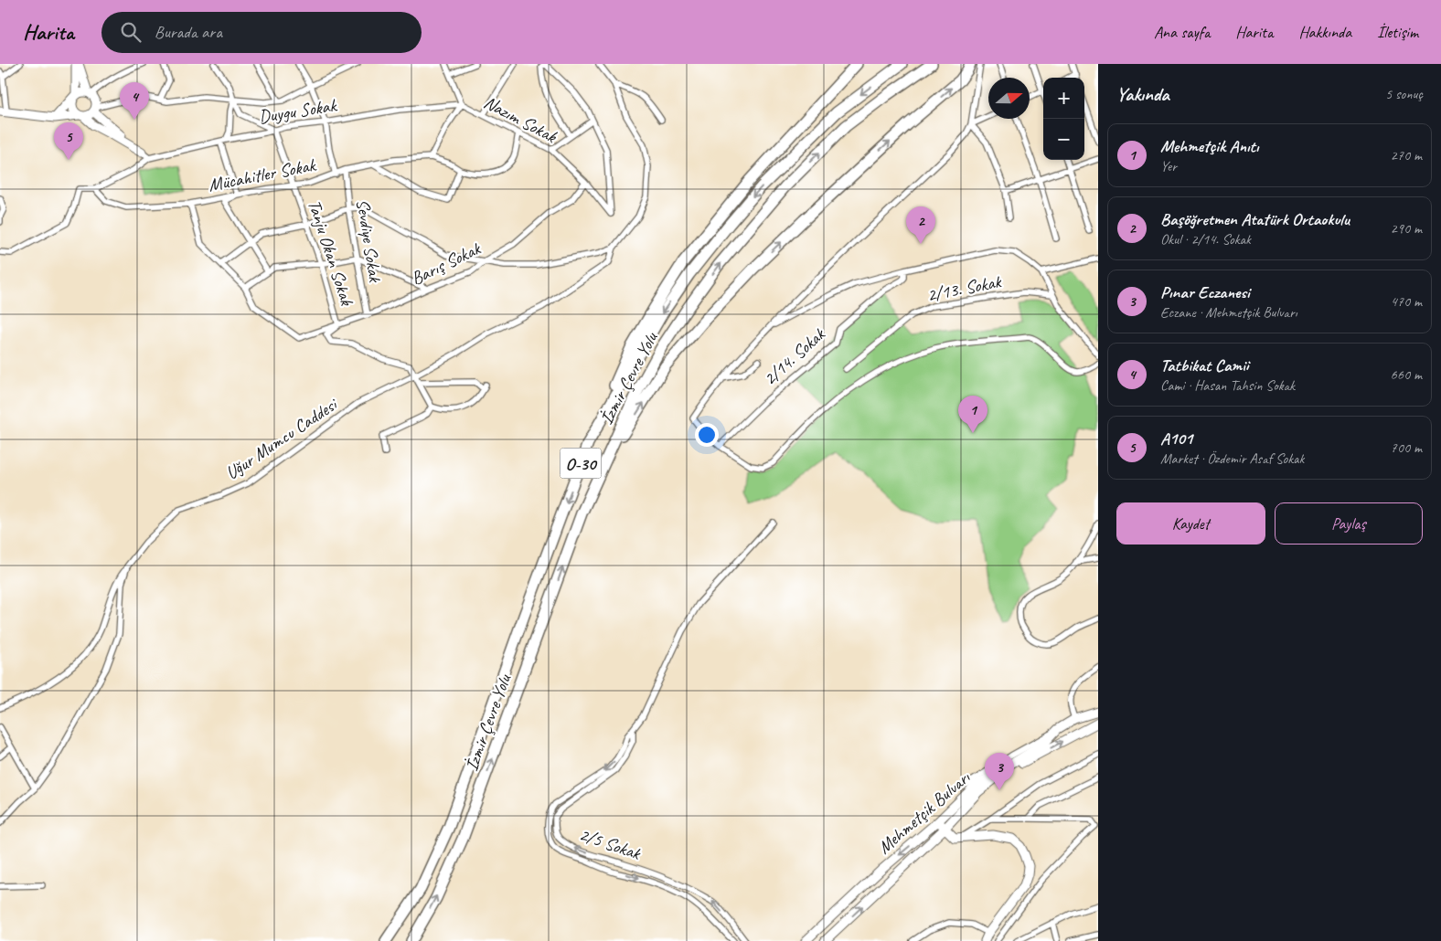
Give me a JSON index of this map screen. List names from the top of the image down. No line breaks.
{"streets":{"highway":["İzmir Çevre Yolu","O-30"],"main road":["Mehmetçik Bulvarı"],"street":["Duygu Sokak","Nazım Sokak","Mücahitler Sokak","Sevdiye Sokak","Tanju Okan Sokak","Barış Sokak","2/13. Sokak","2/14. Sokak","Uğur Mumcu Caddesi","2/5 Sokak"]},"crossings":[["Duygu Sokak","Nazım Sokak"],["Duygu Sokak","Tanju Okan Sokak"],["Nazım Sokak","Barış Sokak"],["Mücahitler Sokak","Sevdiye Sokak"],["Mücahitler Sokak","Tanju Okan Sokak"],["Sevdiye Sokak","Barış Sokak"],["Tanju Okan Sokak","Barış Sokak"],["Tanju Okan Sokak","Uğur Mumcu Caddesi"]],"north":"right","page":{"header":"Harita","search":"Burada ara","nav":["Ana sayfa","Harita","Hakkında","İletişim"],"heading":["Yakında","5 sonuç"],"map_buttons":["+","−"],"pins":["4","5","2","1","3"],"list":[{"mark":"1","name":"Mehmetçik Anıtı","note":"Yer","value":"270 m"},{"mark":"2","name":"Başöğretmen Atatürk Ortaokulu","note":"Okul · 2/14. Sokak","value":"290 m"},{"mark":"3","name":"Pınar Eczanesi","note":"Eczane · Mehmetçik Bulvarı","value":"470 m"},{"mark":"4","name":"Tatbikat Camii","note":"Cami · Hasan Tahsin Sokak","value":"660 m"},{"mark":"5","name":"A101","note":"Market · Özdemir Asaf Sokak","value":"700 m"}],"buttons":["Kaydet","Paylaş"]}}
